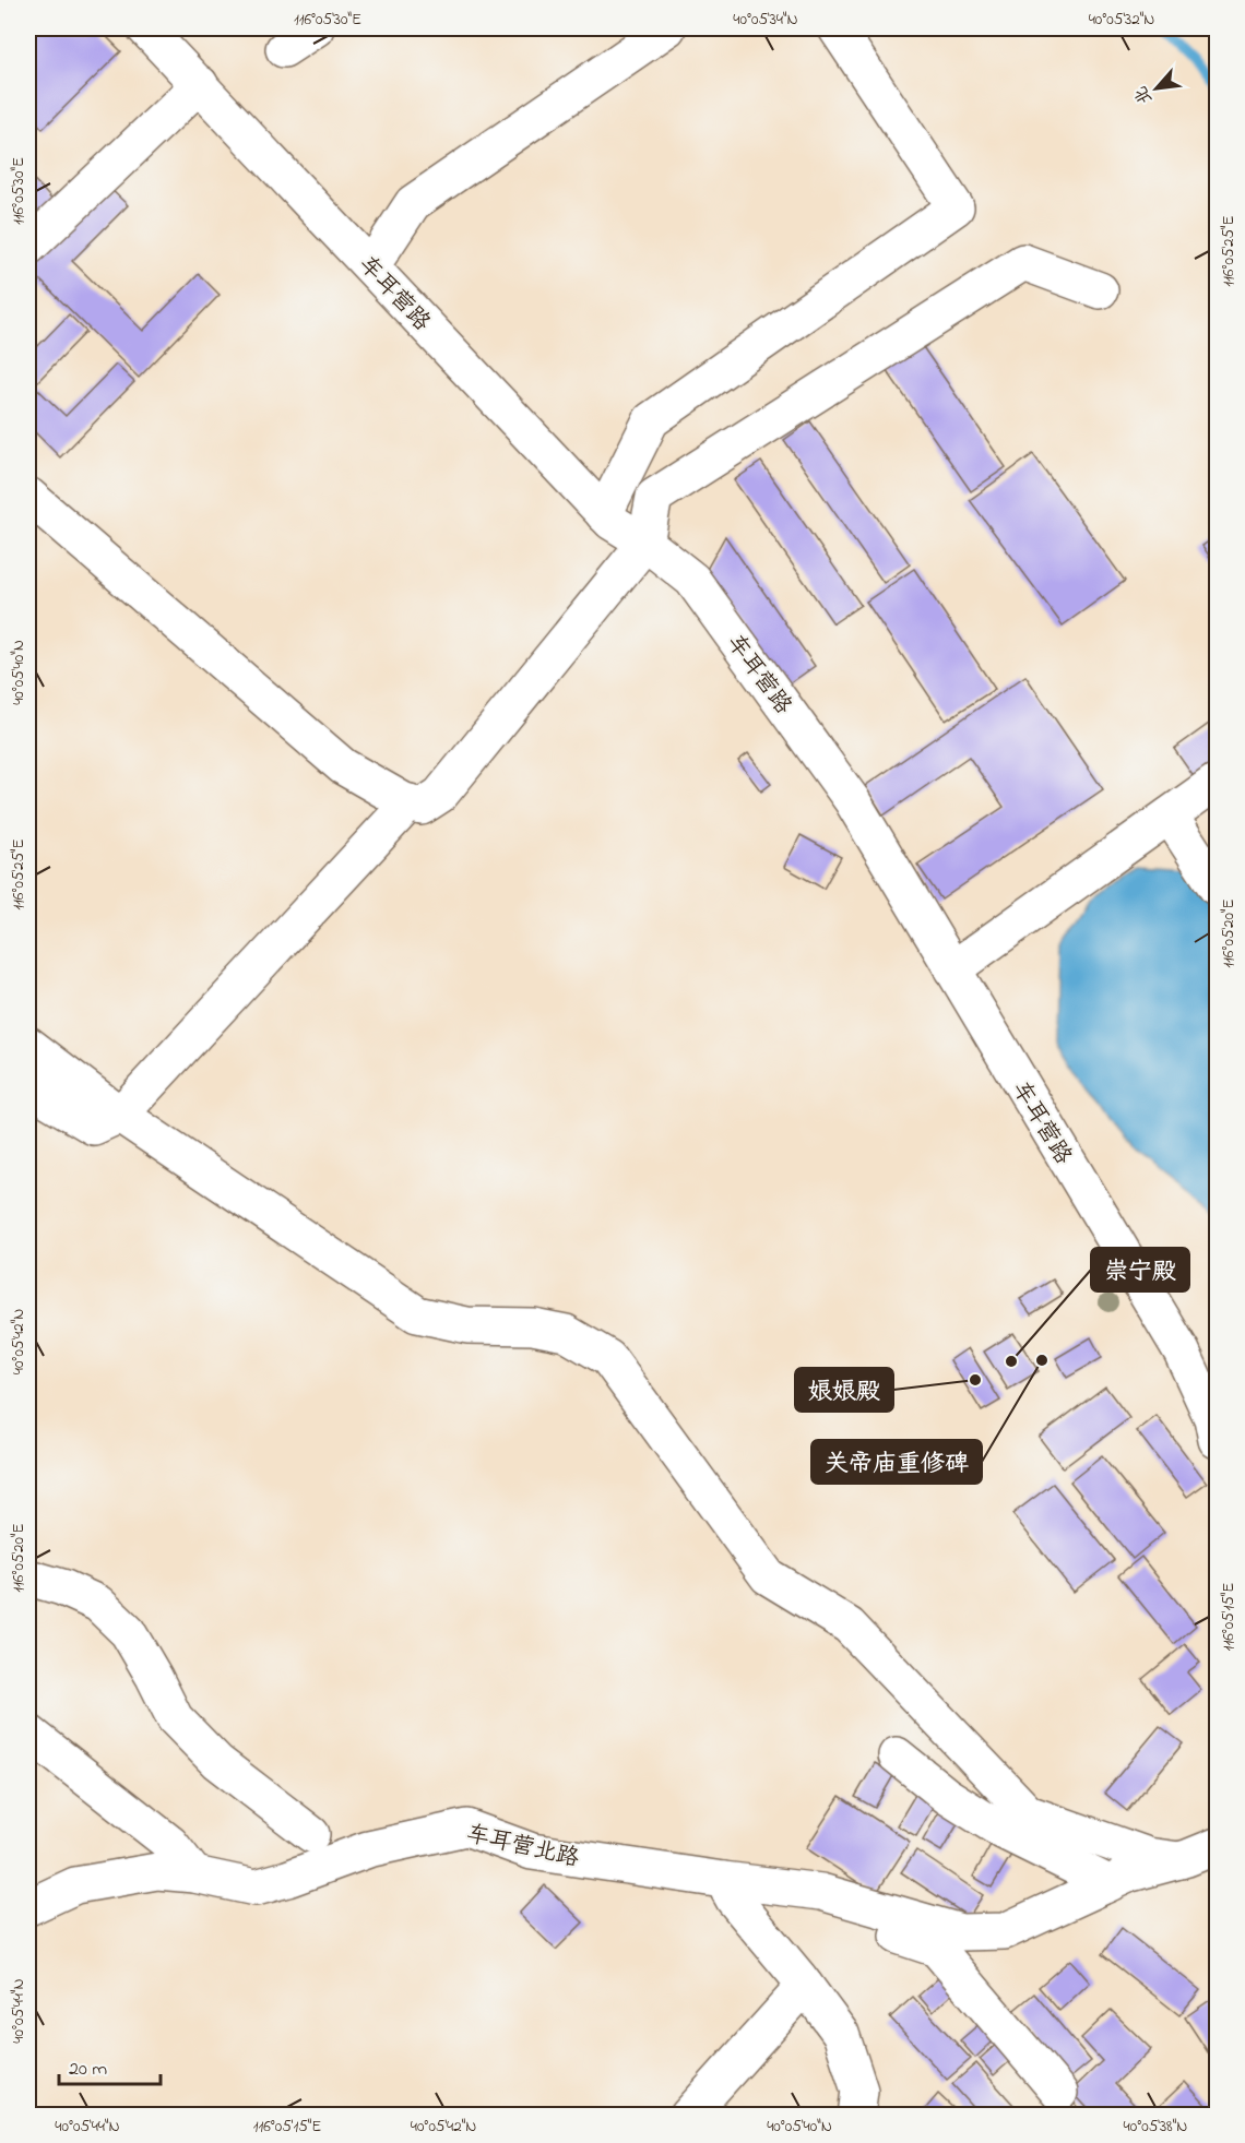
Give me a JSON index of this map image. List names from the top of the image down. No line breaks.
{"streets":{"street":["车耳营路","车耳营北路"]},"places":["关帝庙重修碑","崇宁殿","娘娘殿"],"scale_bar":"20 m","north":"bottom left","coordinates":["116°05'30\"E","40°05'34\"N","40°05'32\"N","116°05'25\"E","40°05'40\"N","116°05'20\"E","40°05'42\"N","116°05'15\"E","40°05'44\"N","40°05'38\"N"]}
